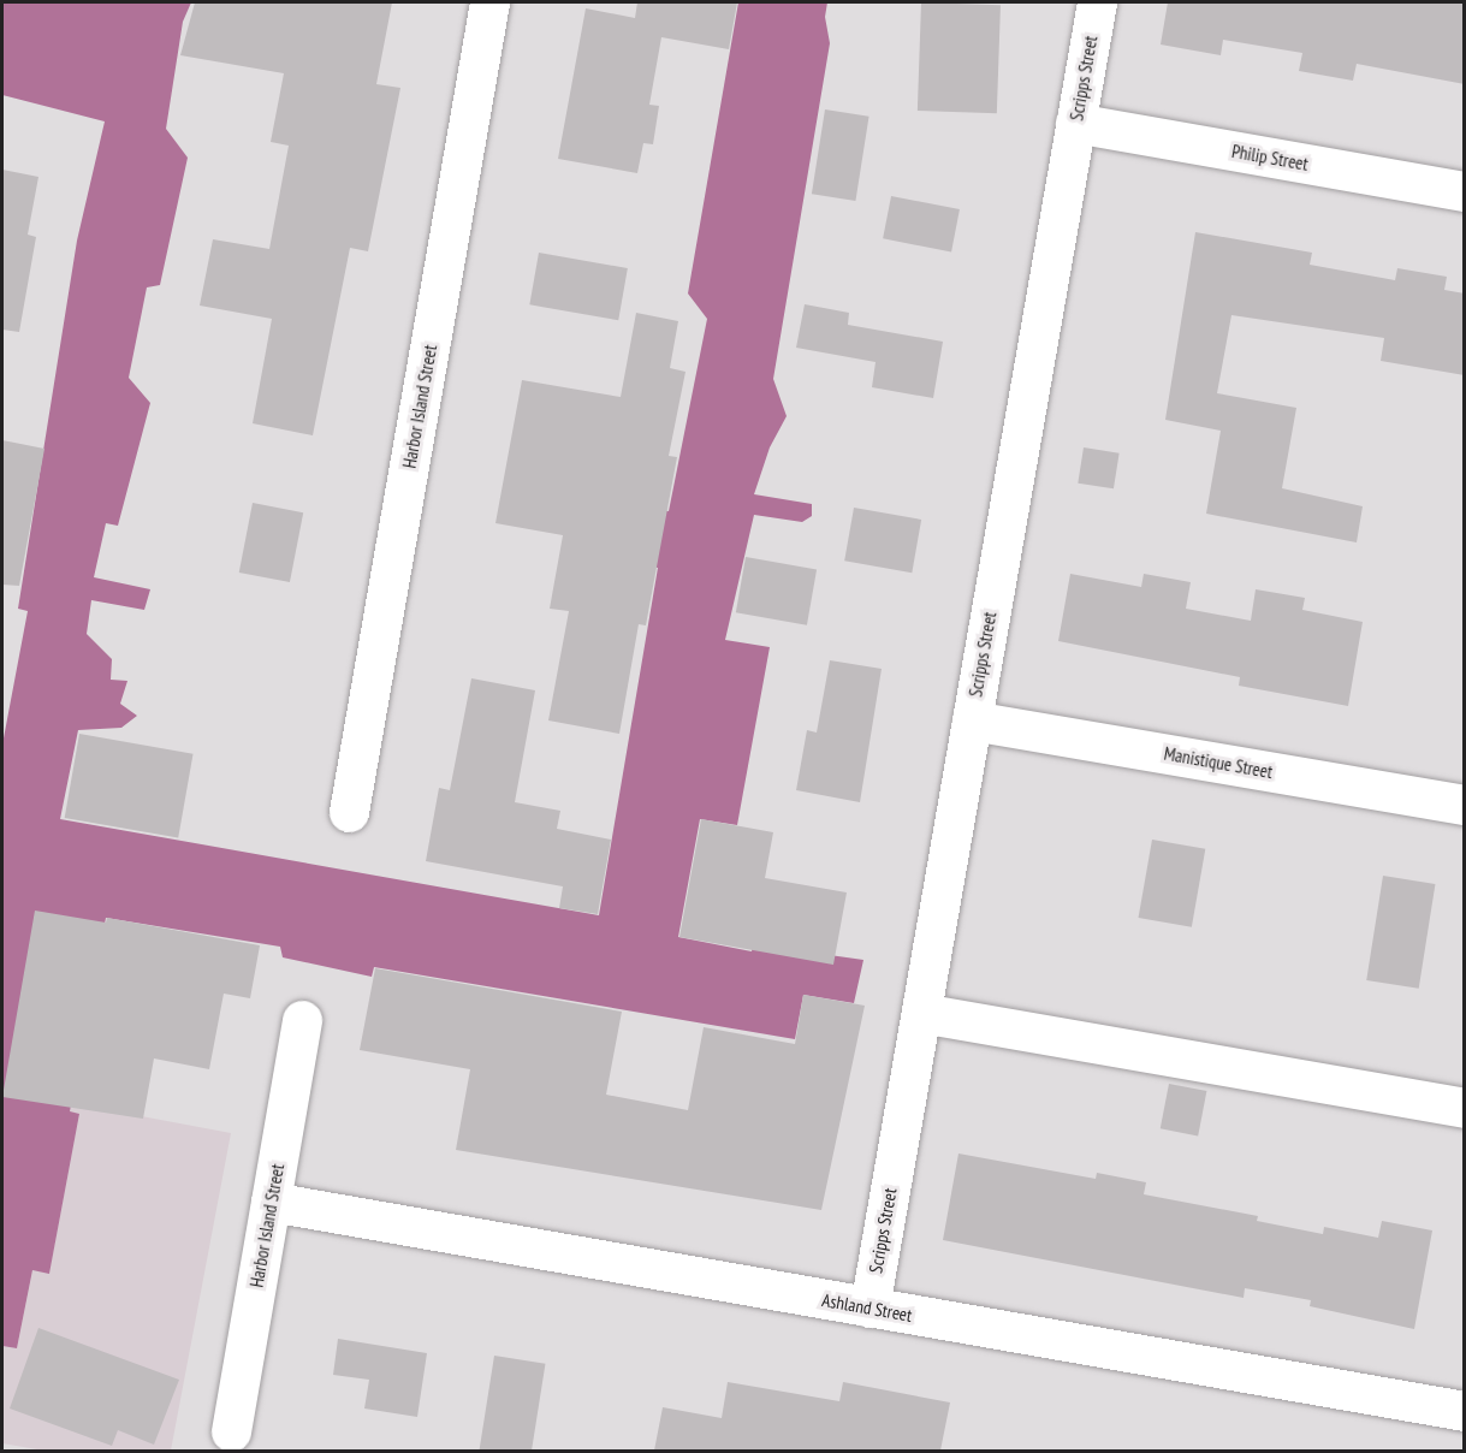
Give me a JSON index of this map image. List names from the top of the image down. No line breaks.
{"streets":{"street":["Scripps Street","Philip Street","Harbor Island Street","Manistique Street","Ashland Street"]},"crossings":[["Scripps Street","Philip Street"],["Scripps Street","Manistique Street"],["Scripps Street","Ashland Street"],["Harbor Island Street","Ashland Street"]]}
